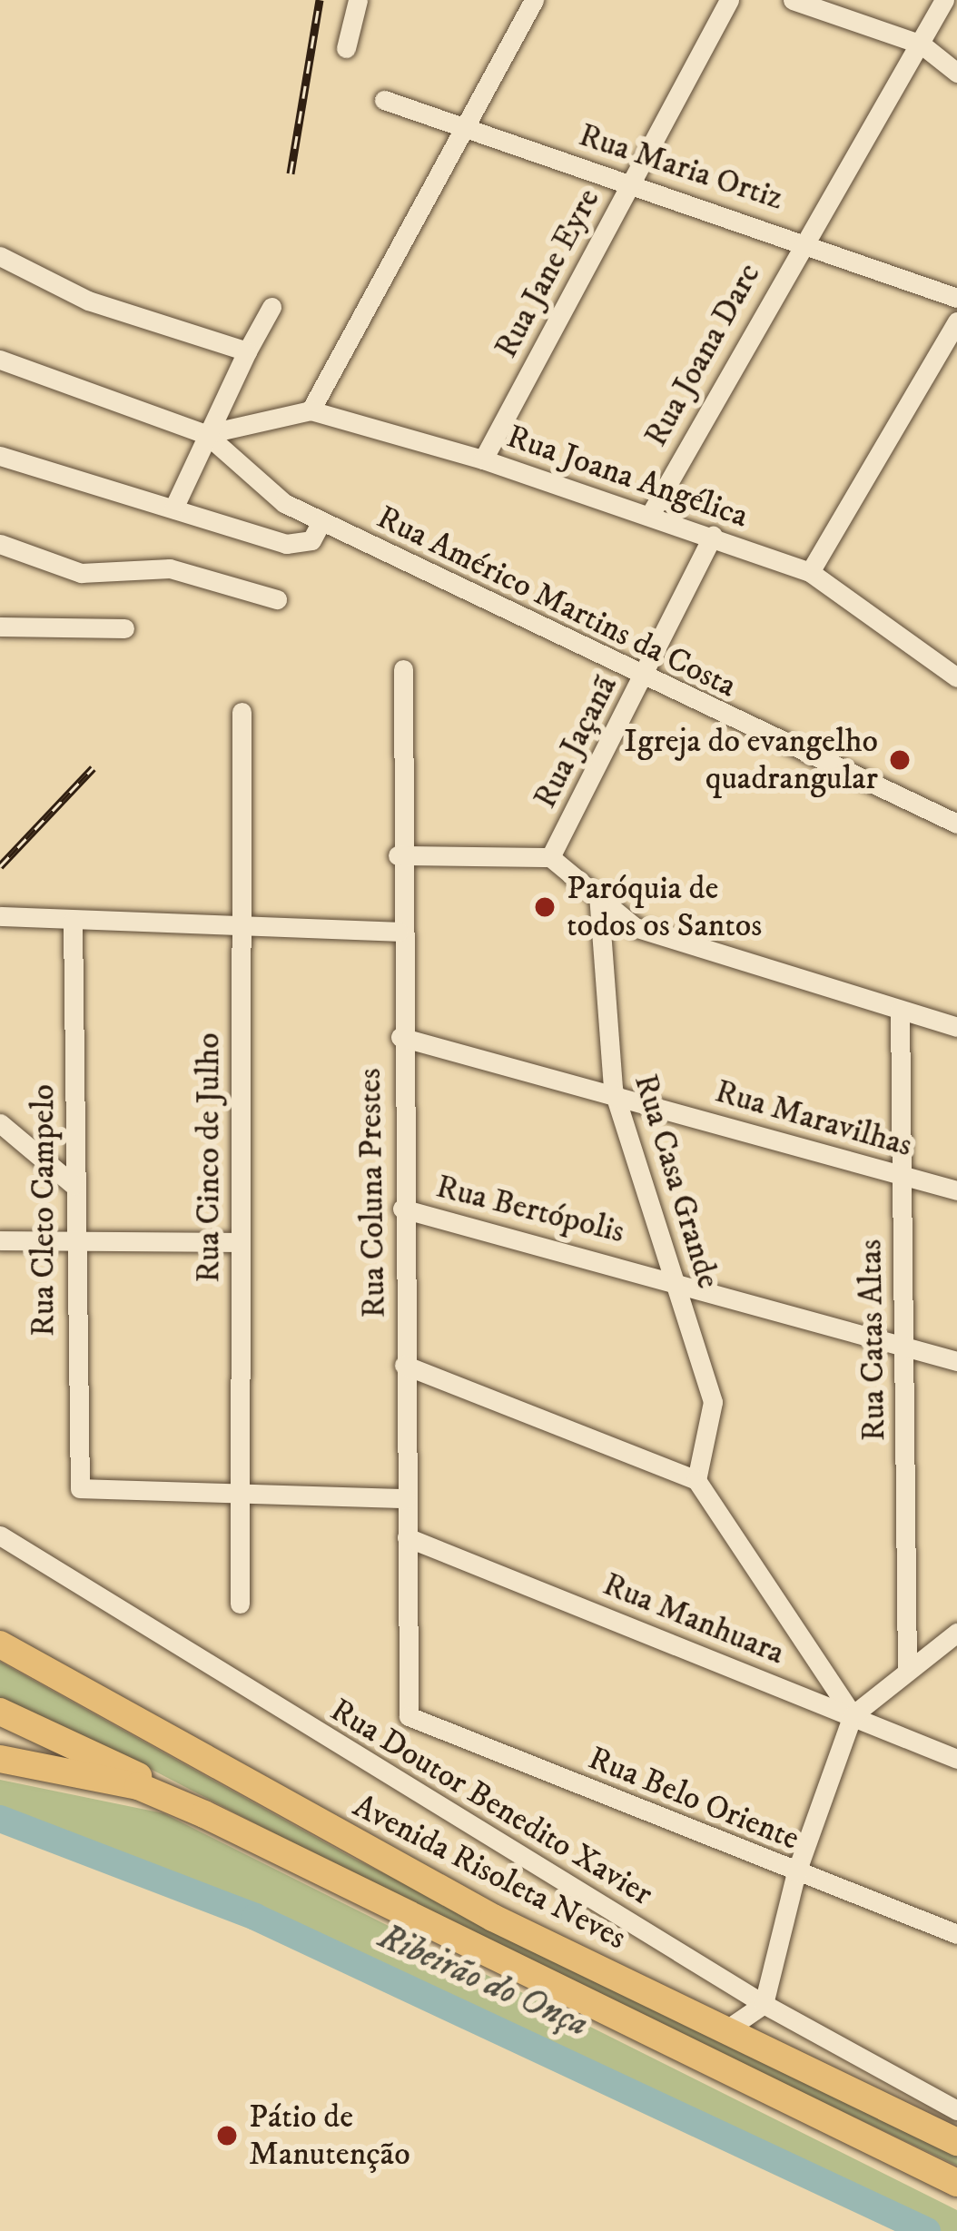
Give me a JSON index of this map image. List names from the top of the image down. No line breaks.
{"streets":{"highway":["Avenida Risoleta Neves"],"street":["Rua Maria Ortiz","Rua Jane Eyre","Rua Joana Darc","Rua Joana Angélica","Rua Américo Martins da Costa","Rua Jaçanã","Rua Maravilhas","Rua Cinco de Julho","Rua Casa Grande","Rua Coluna Prestes","Rua Bertópolis","Rua Cleto Campelo","Rua Catas Altas","Rua Manhuara","Rua Belo Oriente","Rua Doutor Benedito Xavier"]},"crossings":[["Rua Maria Ortiz","Rua Jane Eyre"],["Rua Maria Ortiz","Rua Joana Darc"],["Rua Jane Eyre","Rua Joana Angélica"],["Rua Joana Darc","Rua Joana Angélica"],["Rua Joana Angélica","Rua Américo Martins da Costa"],["Rua Joana Angélica","Rua Jaçanã"],["Rua Américo Martins da Costa","Rua Jaçanã"],["Rua Maravilhas","Rua Casa Grande"],["Rua Maravilhas","Rua Coluna Prestes"],["Rua Maravilhas","Rua Catas Altas"],["Rua Cinco de Julho","Rua Cleto Campelo"],["Rua Casa Grande","Rua Bertópolis"],["Rua Coluna Prestes","Rua Bertópolis"],["Rua Coluna Prestes","Rua Manhuara"],["Rua Coluna Prestes","Rua Belo Oriente"],["Rua Bertópolis","Rua Catas Altas"]],"water":["Ribeirão do Onça"],"places":["Igreja do evangelho quadrangular","Paróquia de todos os Santos","Pátio de Manutenção"]}
